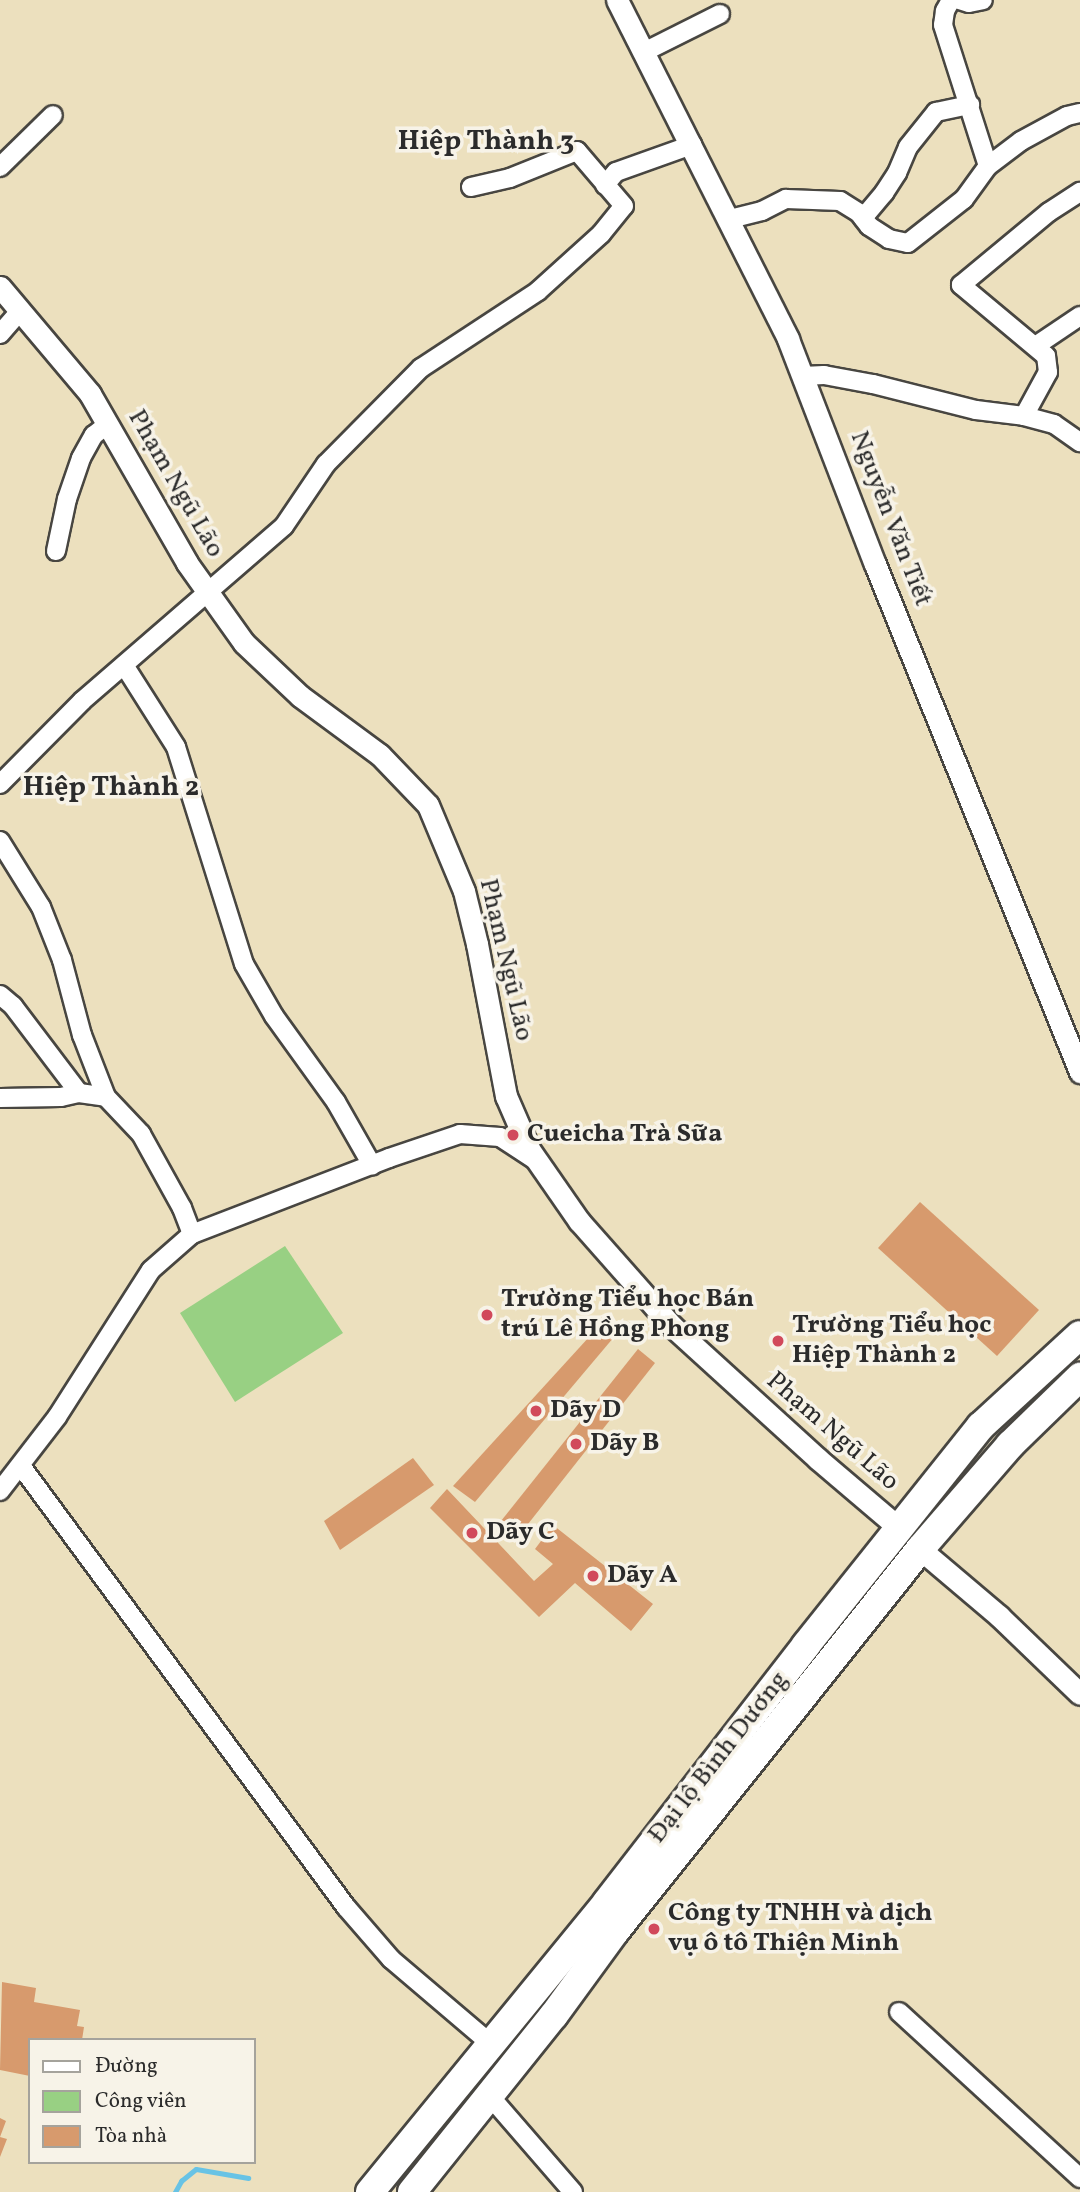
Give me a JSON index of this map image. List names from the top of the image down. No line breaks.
{"streets":{"highway":["Đại lộ Bình Dương"],"street":["Phạm Ngũ Lão","Nguyễn Văn Tiết"]},"crossings":[["Phạm Ngũ Lão","Đại lộ Bình Dương"]],"districts":["Hiệp Thành 3","Hiệp Thành 2"],"places":["Cueicha Trà Sữa","Trường Tiểu học Bán trú Lê Hồng Phong","Trường Tiểu học Hiệp Thành 2","Dãy D","Dãy B","Dãy C","Dãy A","Công ty TNHH và dịch vụ ô tô Thiện Minh"],"legend":["Đường","Công viên","Tòa nhà"]}
